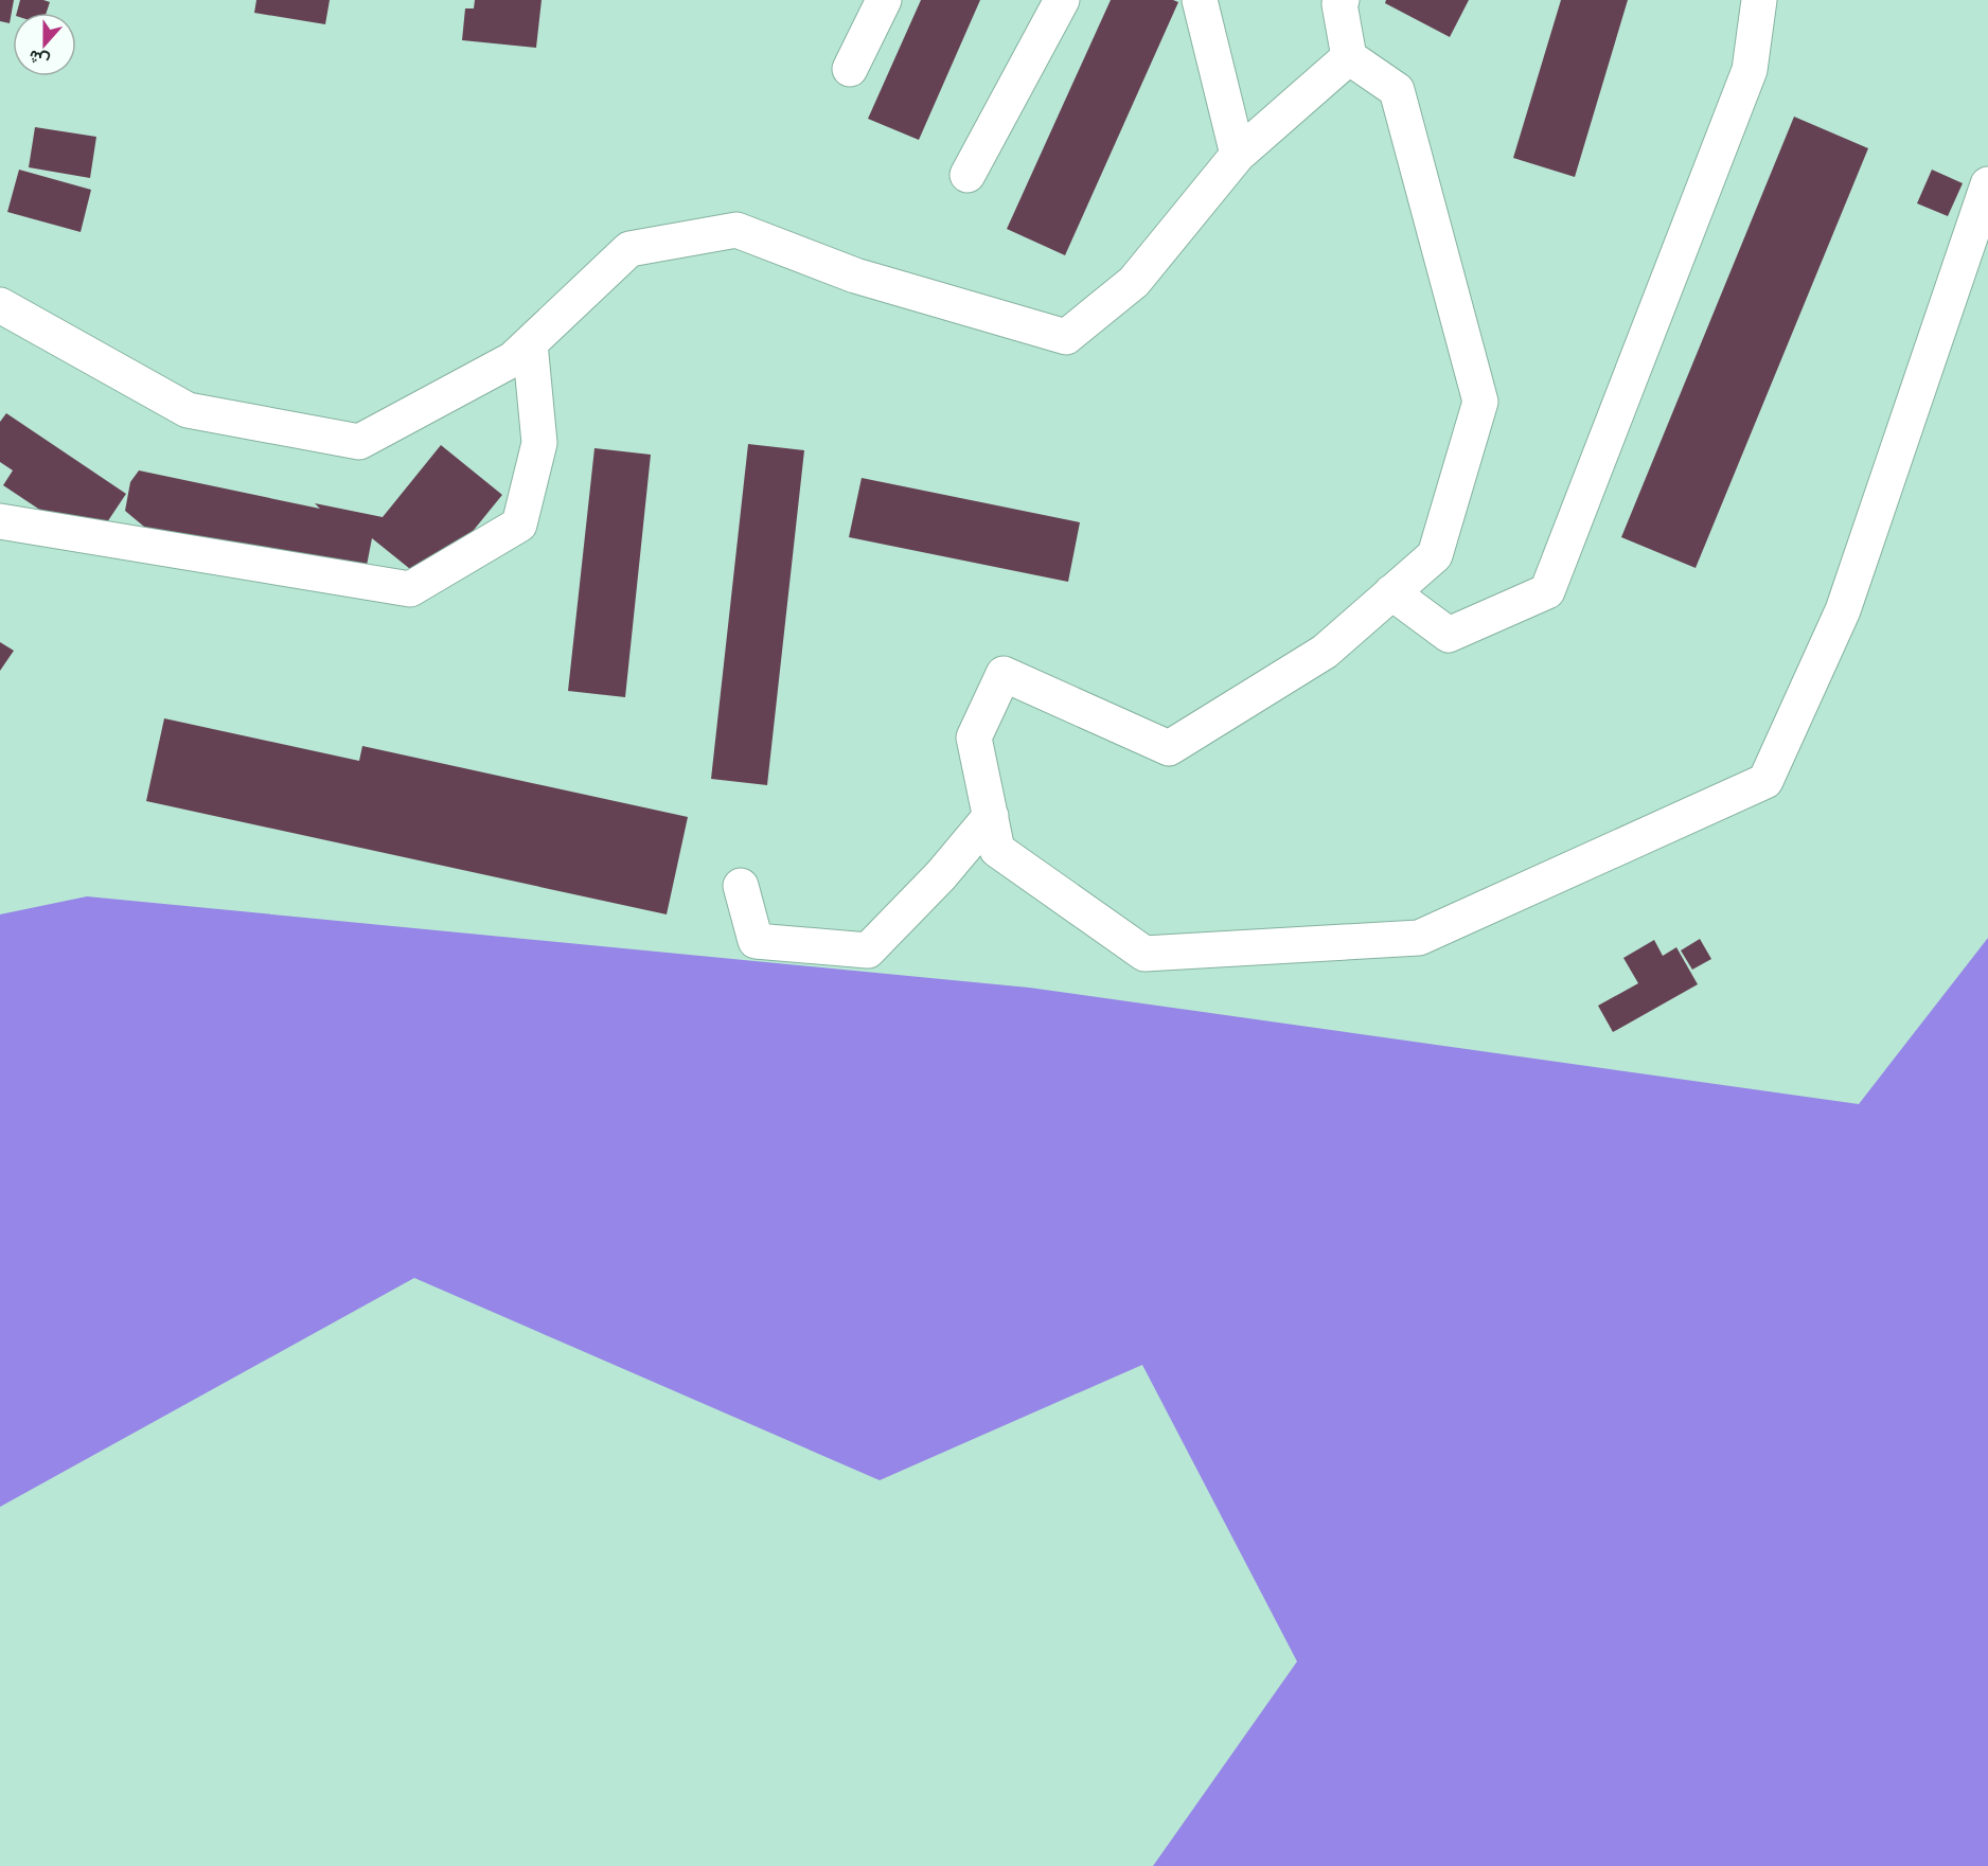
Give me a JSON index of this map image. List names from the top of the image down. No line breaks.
{"north":"bottom"}
